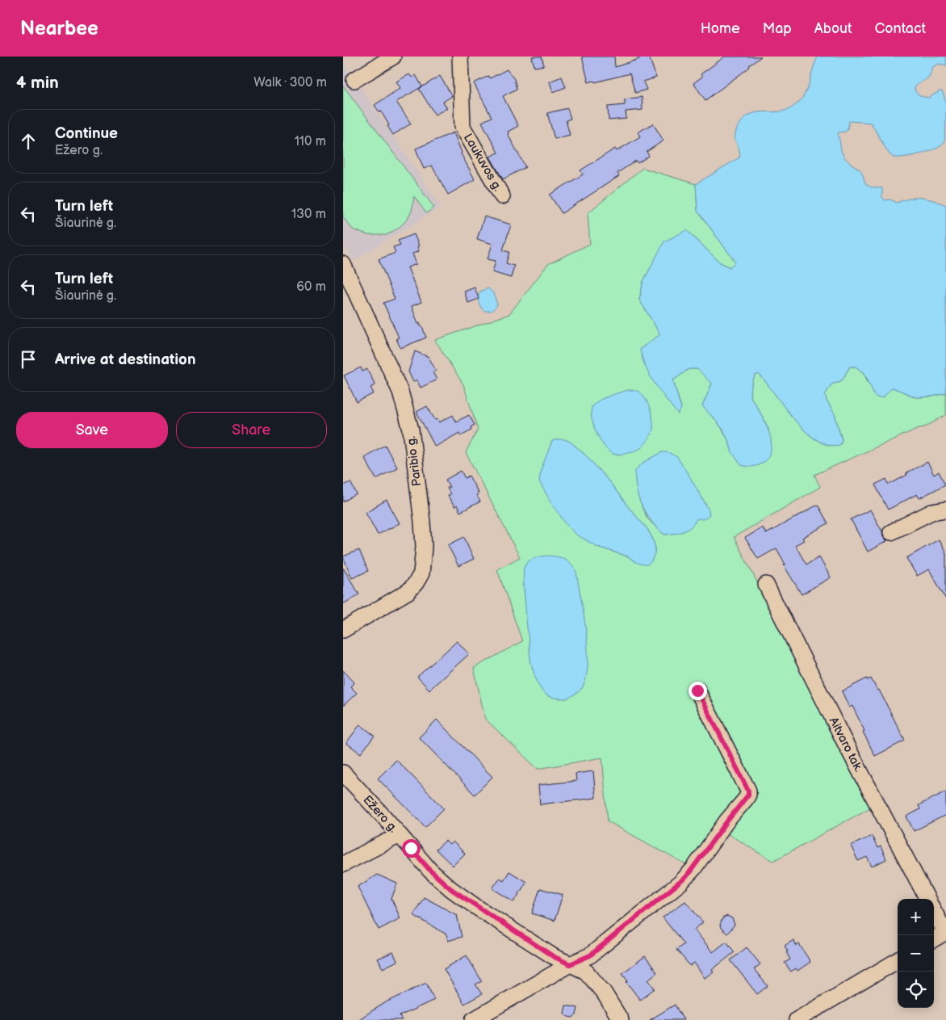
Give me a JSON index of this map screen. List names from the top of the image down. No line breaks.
{"streets":{"street":["Laukuvos g.","Paribio g.","Aitvaro tak.","Ežero g."]},"page":{"header":"Nearbee","nav":["Home","Map","About","Contact"],"heading":["4 min","Walk · 300 m"],"list":[["Continue","Ežero g.","110 m"],["Turn left","Šiaurinė g.","130 m"],["Turn left","Šiaurinė g.","60 m"],"Arrive at destination"],"buttons":["Save","Share"],"map_buttons":["+","−"]}}
